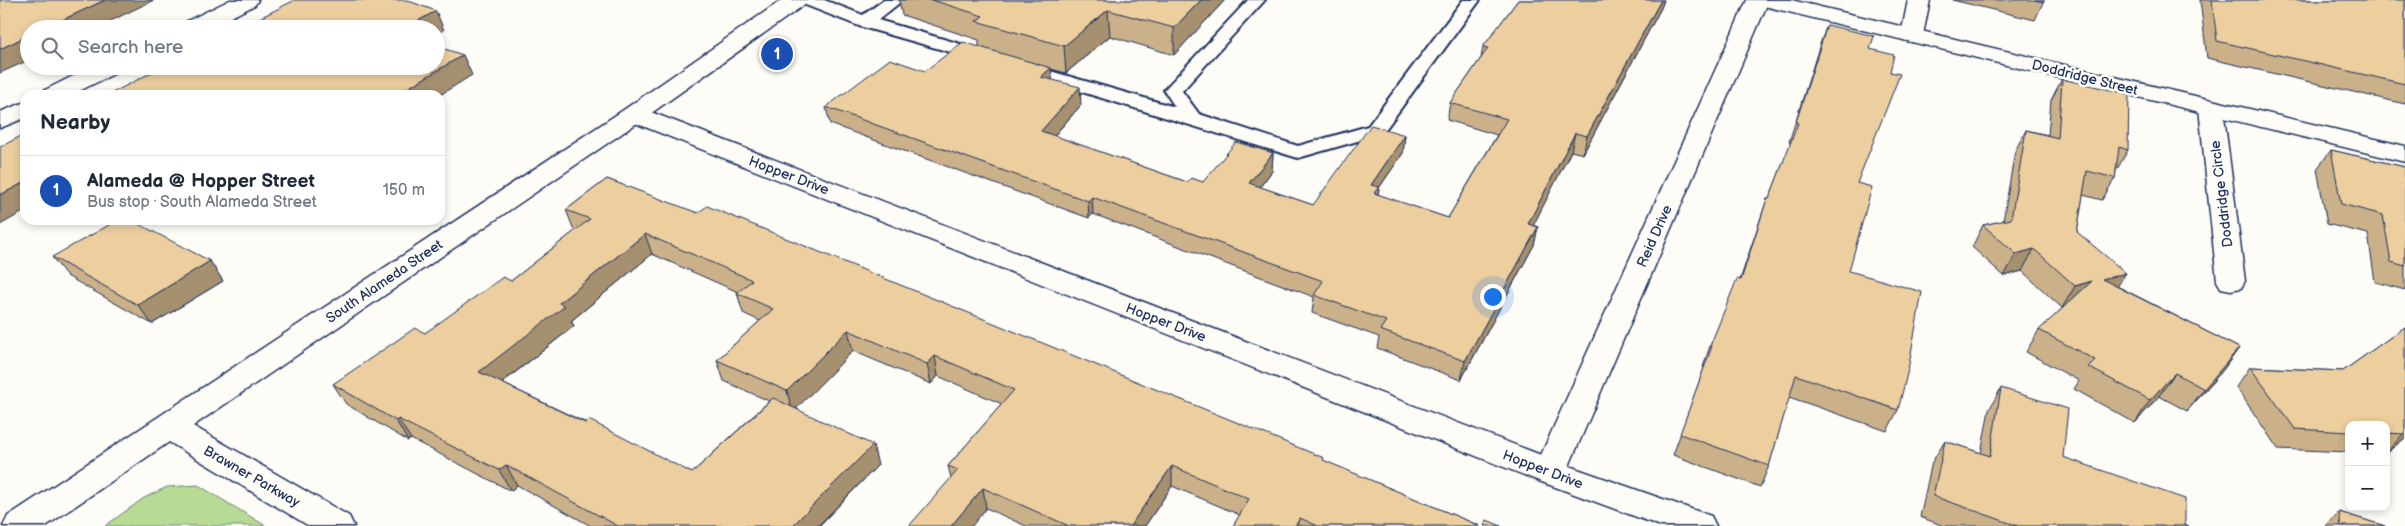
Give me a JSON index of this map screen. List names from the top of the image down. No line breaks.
{"streets":{"street":["Doddridge Street","Hopper Drive","Doddridge Circle","Reid Drive","South Alameda Street","Brawner Parkway"]},"crossings":[["Doddridge Street","Doddridge Circle"],["Hopper Drive","Reid Drive"],["Hopper Drive","South Alameda Street"],["South Alameda Street","Brawner Parkway"]],"page":{"search":"Search here","pins":"1","heading":"Nearby","list":[{"mark":"1","name":"Alameda @ Hopper Street","note":"Bus stop · South Alameda Street","value":"150 m"}],"map_buttons":["+","−"]}}
